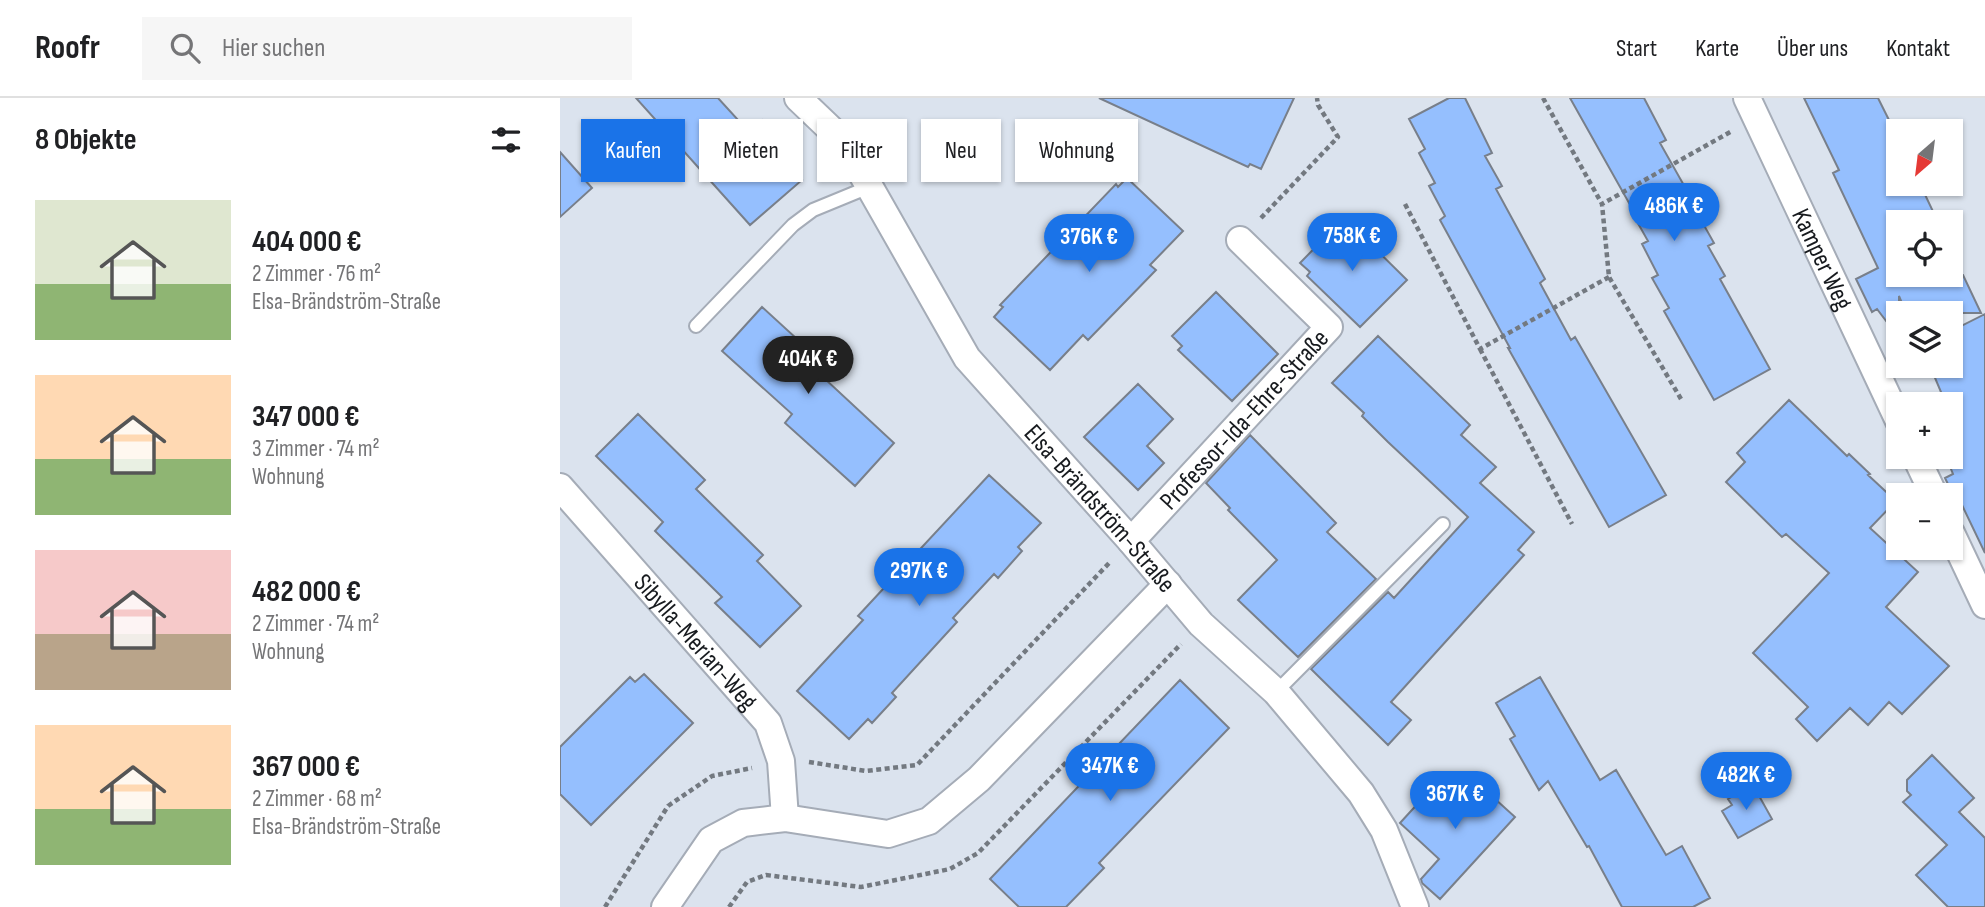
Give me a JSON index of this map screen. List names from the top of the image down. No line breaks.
{"streets":{"street":["Kamper Weg","Professor-Ida-Ehre-Straße","Elsa-Brändström-Straße","Sibylla-Merian-Weg"]},"crossings":[["Professor-Ida-Ehre-Straße","Elsa-Brändström-Straße"]],"north":"bottom left","page":{"header":"Roofr","search":"Hier suchen","nav":["Start","Karte","Über uns","Kontakt"],"heading":"8 Objekte","map_buttons":["+","−"],"chip":["Kaufen","Mieten","Filter","Neu","Wohnung"],"list":[{"name":"404 000 €","note":"2 Zimmer · 76 m² · Elsa-Brändström-Straße"},{"name":"347 000 €","note":"3 Zimmer · 74 m² · Wohnung"},{"name":"482 000 €","note":"2 Zimmer · 74 m² · Wohnung"},{"name":"367 000 €","note":"2 Zimmer · 68 m² · Elsa-Brändström-Straße"}],"price":["486K €","758K €","376K €","404K €","297K €","347K €","482K €","367K €"]}}
